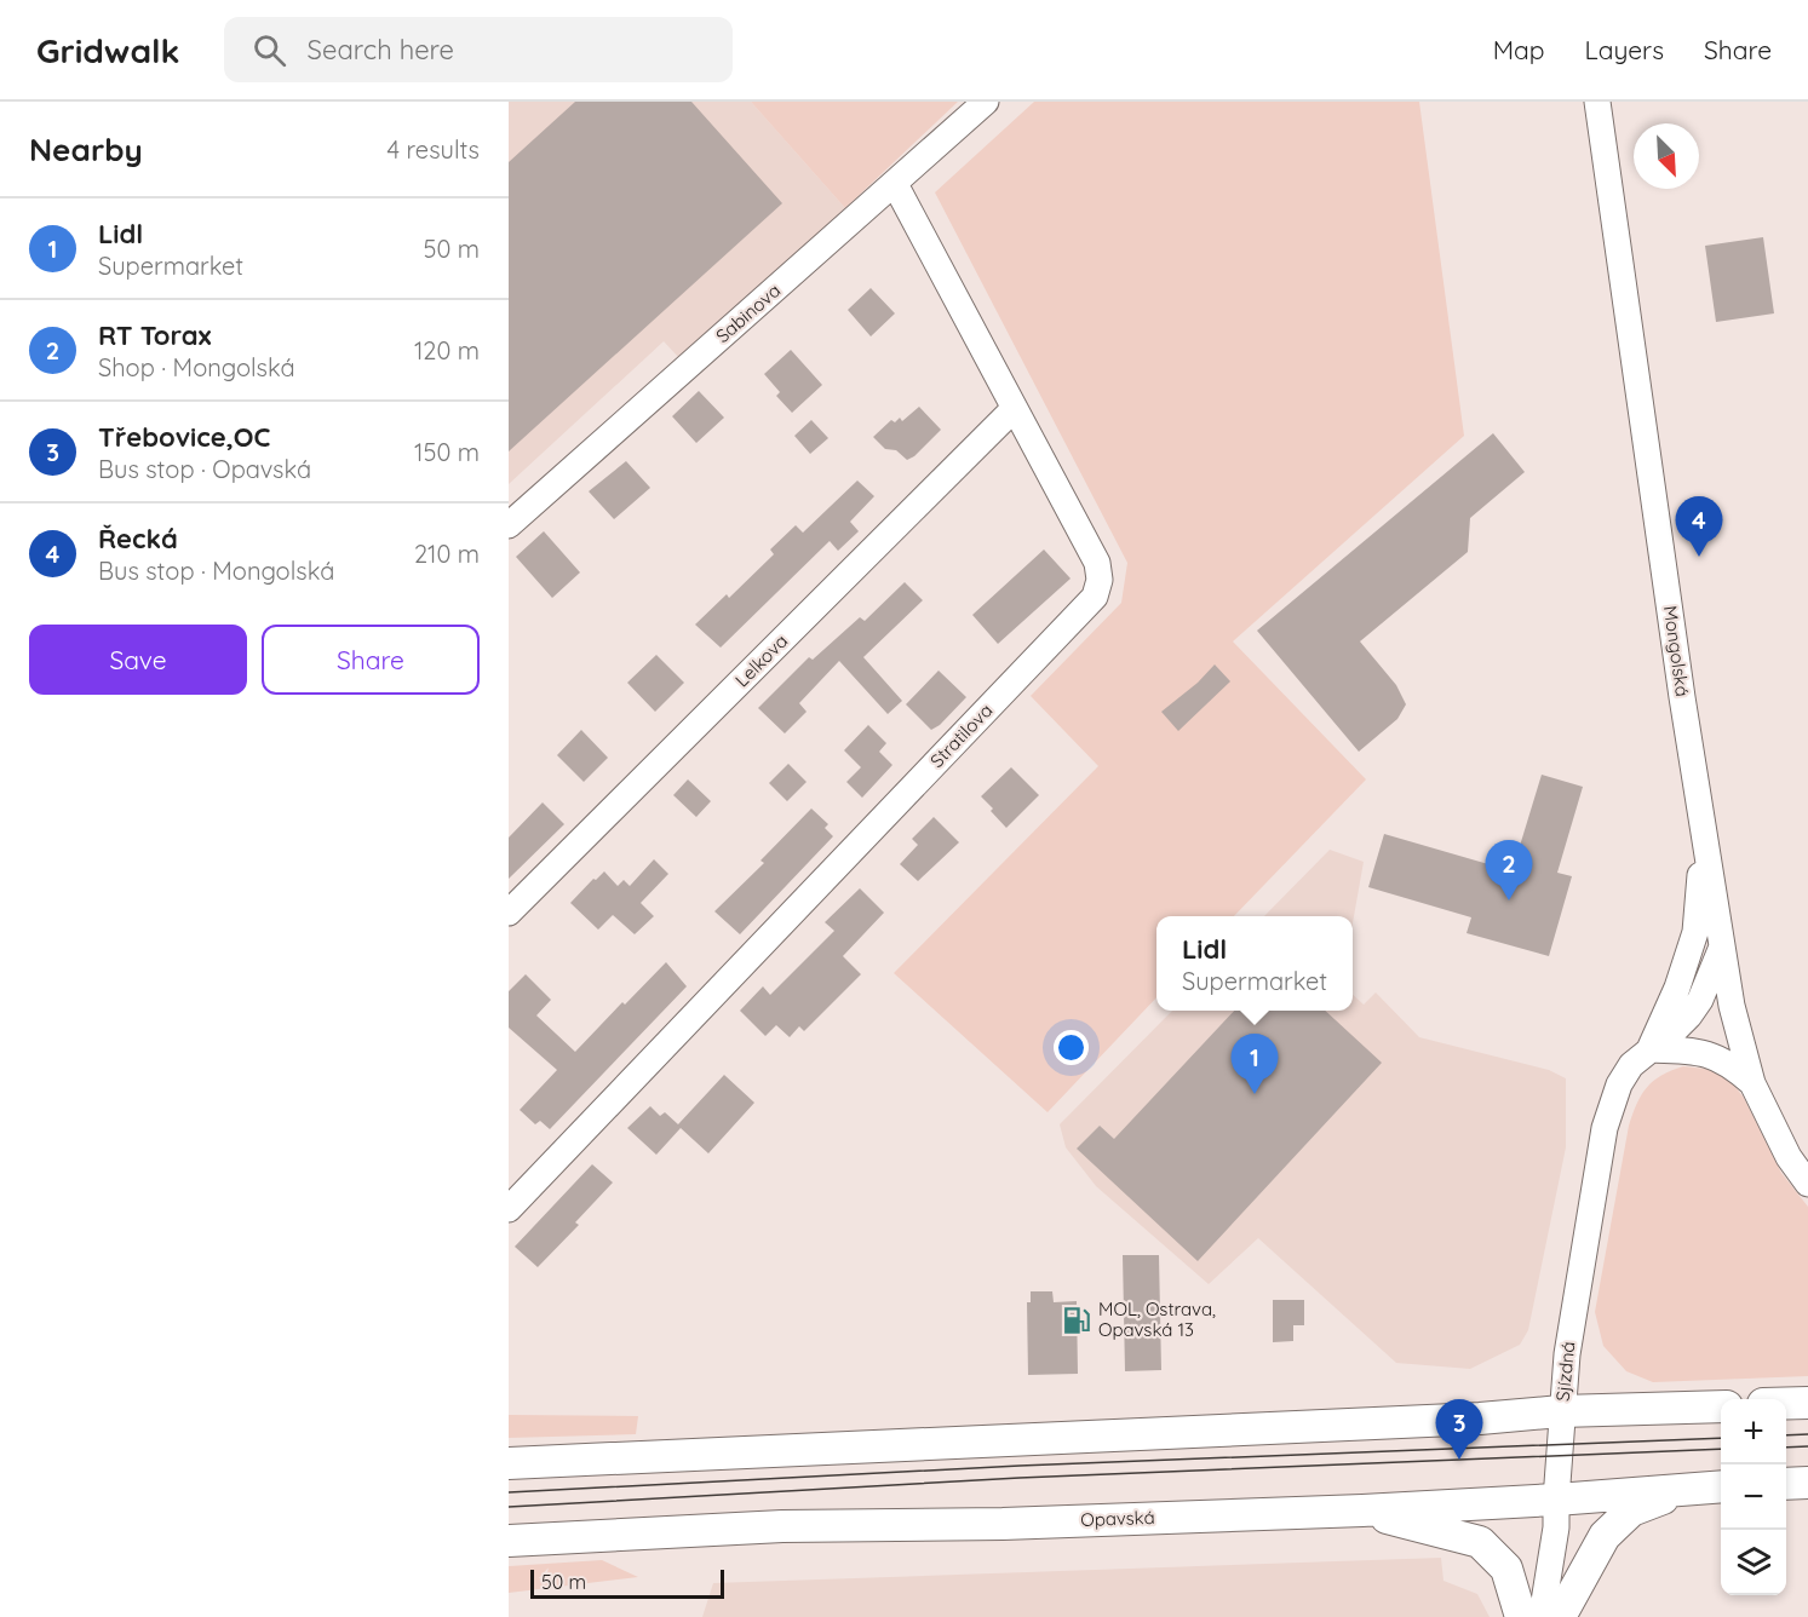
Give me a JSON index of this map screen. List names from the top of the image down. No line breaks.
{"streets":{"main road":["Opavská"],"street":["Sabinova","Mongolská","Lelkova","Stratilova","Sjízdná"]},"crossings":[["Sabinova","Stratilova"],["Lelkova","Stratilova"],["Sjízdná","Opavská"]],"places":{"fuel station":["MOL, Ostrava, Opavská 13"]},"scale_bar":"50 m","north":"bottom right","page":{"header":"Gridwalk","search":"Search here","nav":["Map","Layers","Share"],"heading":["Nearby","4 results"],"list":[{"mark":"1","name":"Lidl","note":"Supermarket","value":"50 m"},{"mark":"2","name":"RT Torax","note":"Shop · Mongolská","value":"120 m"},{"mark":"3","name":"Třebovice,OC","note":"Bus stop · Opavská","value":"150 m"},{"mark":"4","name":"Řecká","note":"Bus stop · Mongolská","value":"210 m"}],"pins":["4","2","1","3"],"buttons":["Save","Share"],"popup":["Lidl","Supermarket"],"map_buttons":["+","−"],"scale":"50 m"}}
